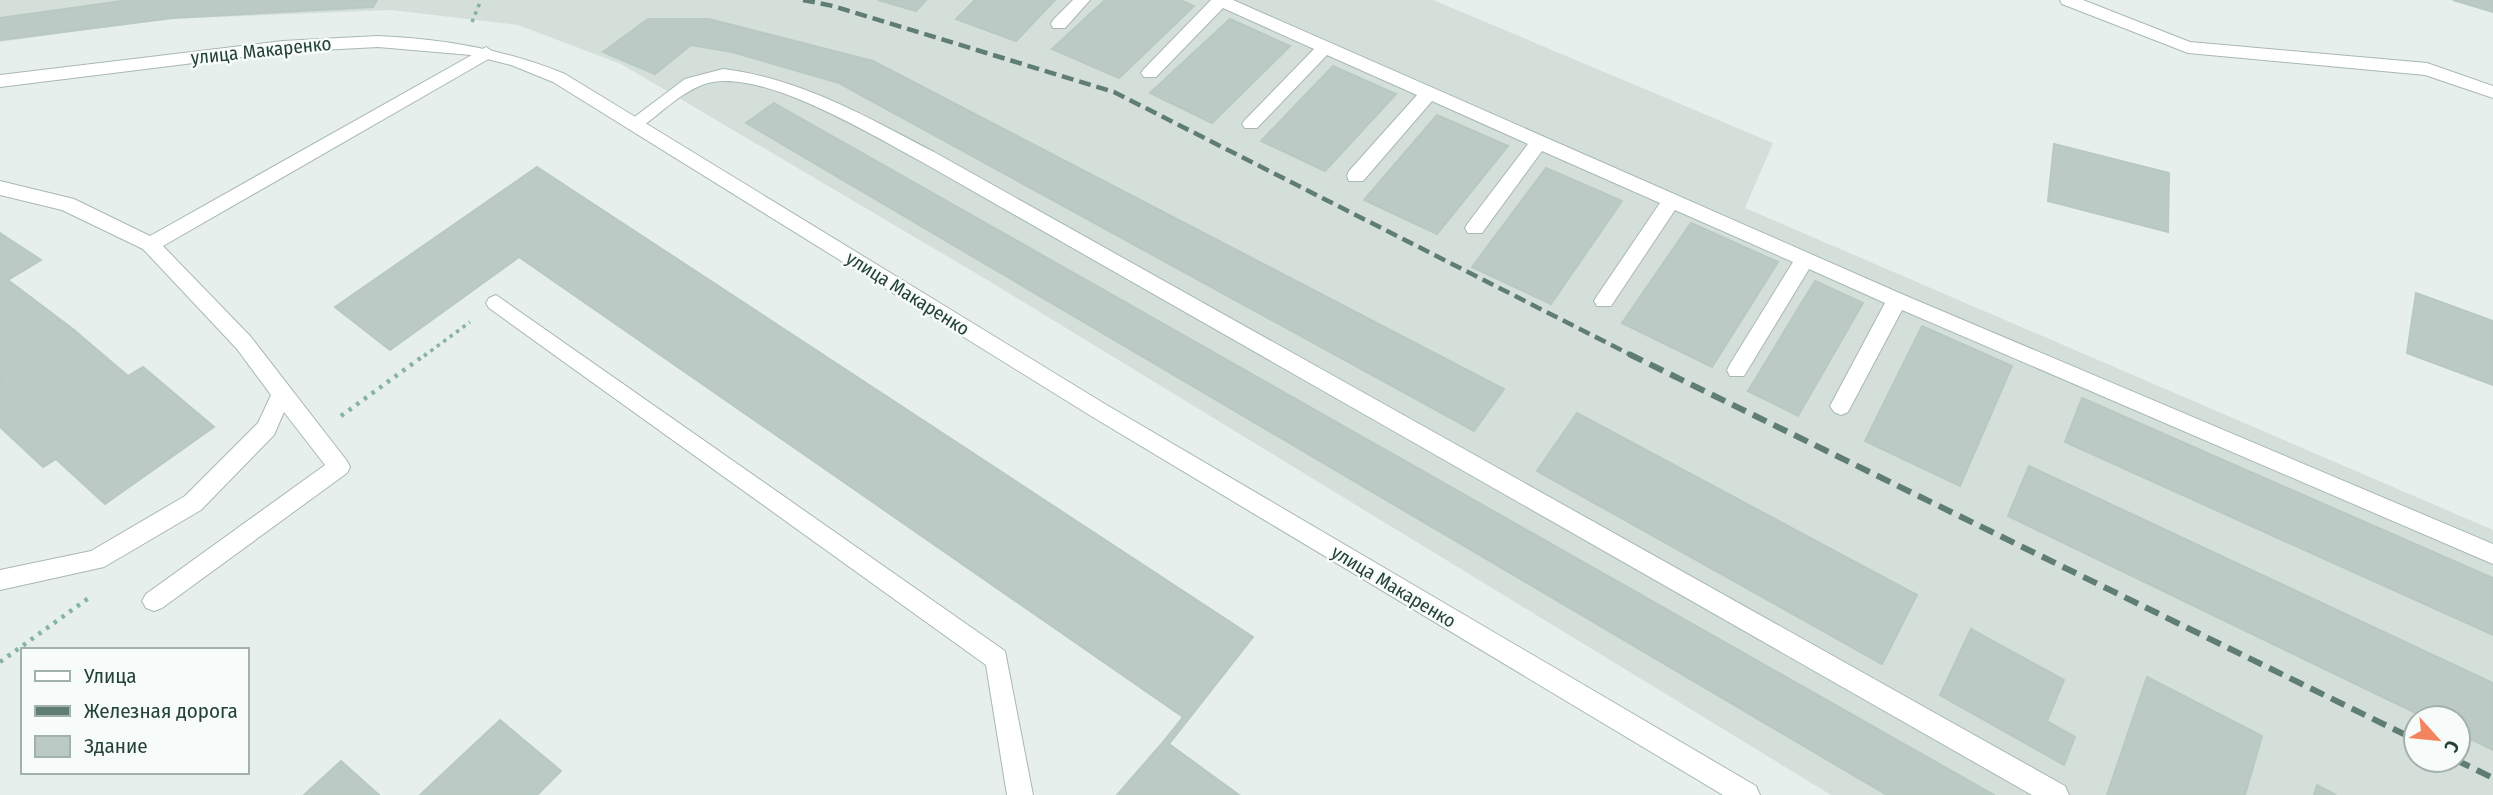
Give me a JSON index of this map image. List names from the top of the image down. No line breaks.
{"streets":{"street":["улица Макаренко"]},"legend":["Улица","Железная дорога","Здание"],"north":"bottom right"}
